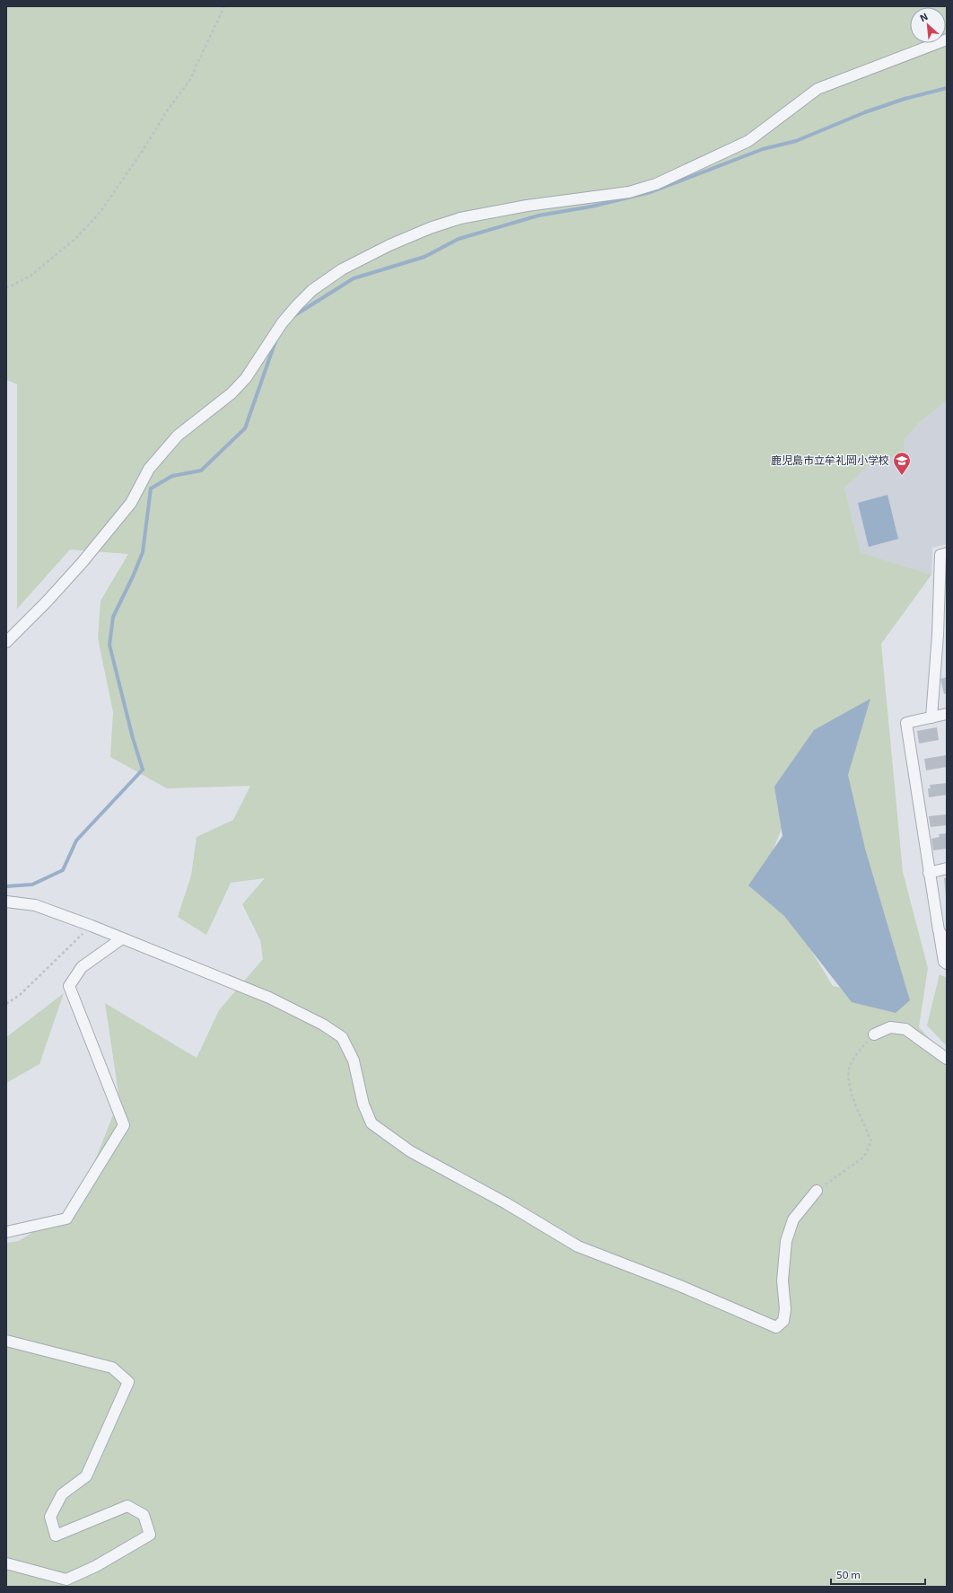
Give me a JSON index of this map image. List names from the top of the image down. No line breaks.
{"places":{"school or university":["鹿児島市立牟礼岡小学校"]},"scale_bar":"50 m","north":"top left"}
